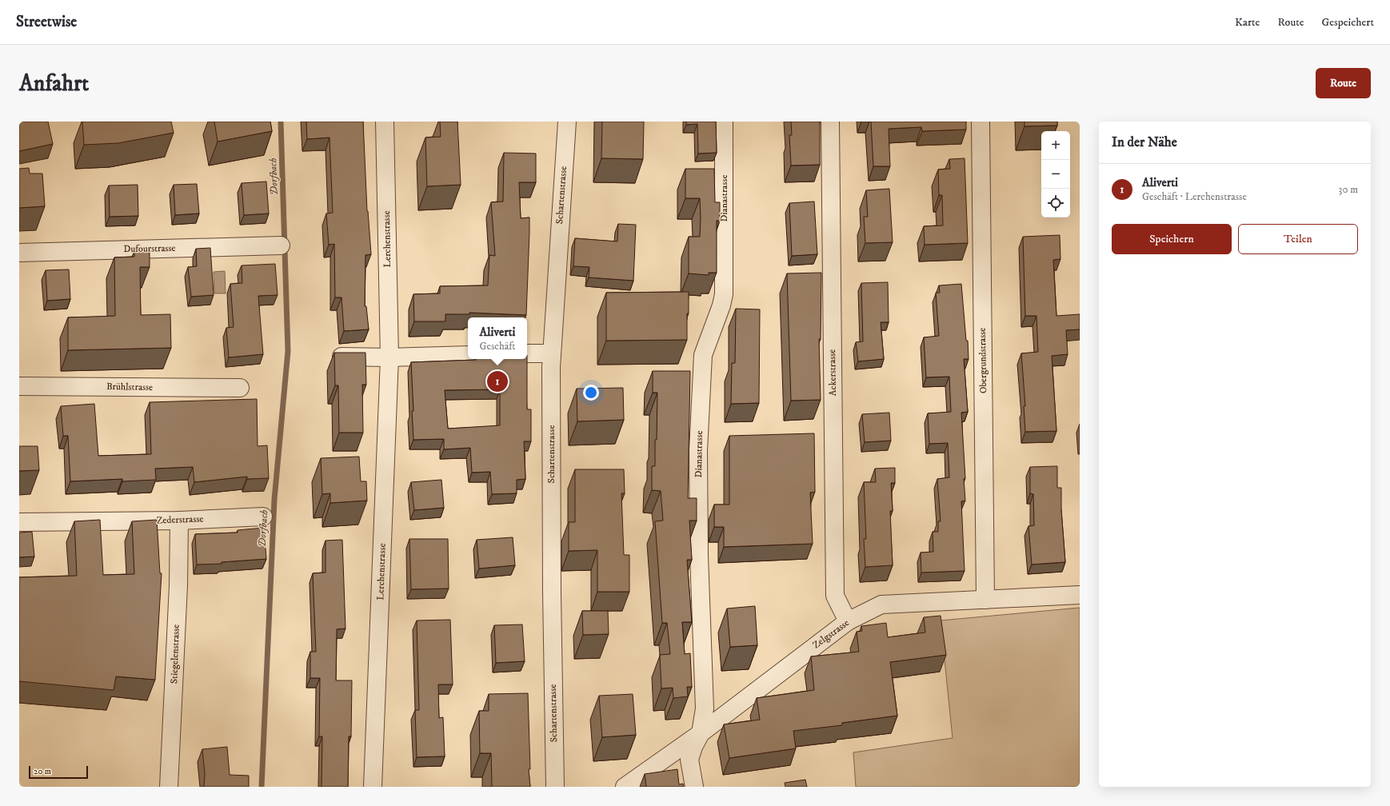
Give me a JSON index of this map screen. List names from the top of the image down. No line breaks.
{"streets":{"street":["Schartenstrasse","Dianastrasse","Lerchenstrasse","Dufourstrasse","Obergrundstrasse","Ackerstrasse","Brühlstrasse","Zederstrasse","Zelgstrasse","Stiegelenstrasse"]},"crossings":[["Dianastrasse","Zelgstrasse"],["Obergrundstrasse","Zelgstrasse"],["Ackerstrasse","Zelgstrasse"],["Zederstrasse","Stiegelenstrasse"]],"water":["Dorfbach"],"scale_bar":"20 m","page":{"header":"Streetwise","nav":["Karte","Route","Gespeichert"],"buttons":["Route",["Speichern","Teilen"]],"title":"Anfahrt","heading":"In der Nähe","map_buttons":["+","−"],"list":[{"mark":"1","name":"Aliverti","note":"Geschäft · Lerchenstrasse","value":"30 m"}],"popup":["Aliverti","Geschäft"],"pins":"1","scale":"20 m"}}
